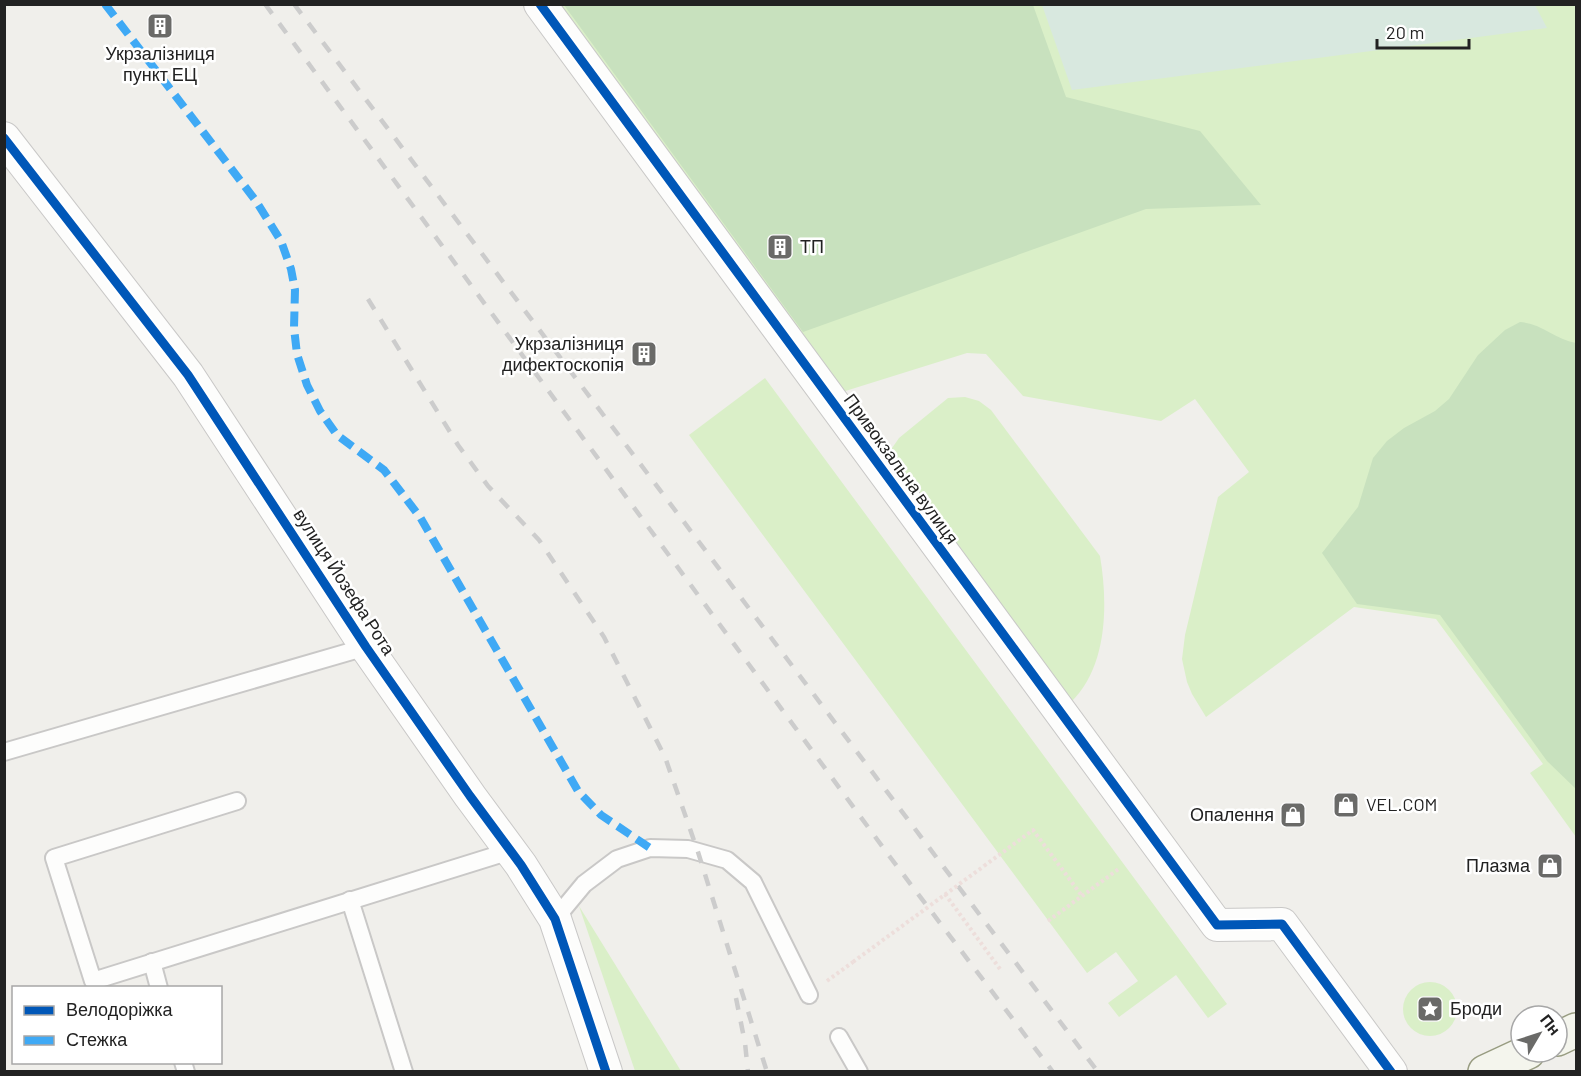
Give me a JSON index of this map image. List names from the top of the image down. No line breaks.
{"streets":{"street":["Привокзальна вулиця","вулиця Йозефа Рота"]},"places":{"building":["Укрзалізниця пункт ЕЦ","ТП","Укрзалізниця дифектоскопія"],"shop":["VEL.COM","Опалення","Плазма"],"place":["Броди"]},"legend":["Велодоріжка","Стежка"],"scale_bar":"20 m","north":"top right"}
